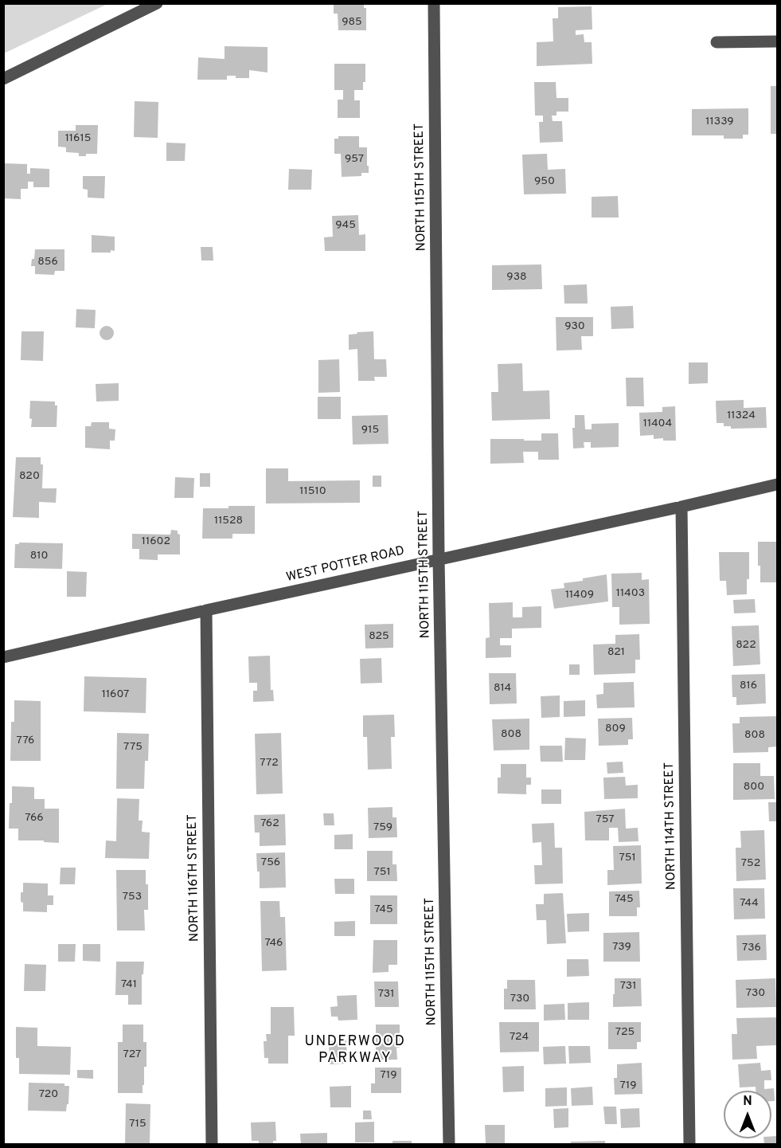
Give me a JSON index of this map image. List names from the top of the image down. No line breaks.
{"streets":{"street":["NORTH 115TH STREET","WEST POTTER ROAD","NORTH 114TH STREET","NORTH 116TH STREET"]},"crossings":[["NORTH 115TH STREET","WEST POTTER ROAD"],["WEST POTTER ROAD","NORTH 114TH STREET"],["WEST POTTER ROAD","NORTH 116TH STREET"]],"districts":["UNDERWOOD PARKWAY"],"house_numbers":["985","11339","11615","957","950","945","856","938","930","11324","11404","915","820","11510","11528","11602","810","11403","11409","825","822","821","816","814","11607","809","808","808","776","775","772","800","766","757","762","759","751","756","752","751","753","745","744","745","746","739","736","741","731","730","731","730","725","724","727","719","719","720","715"],"north":"top"}
